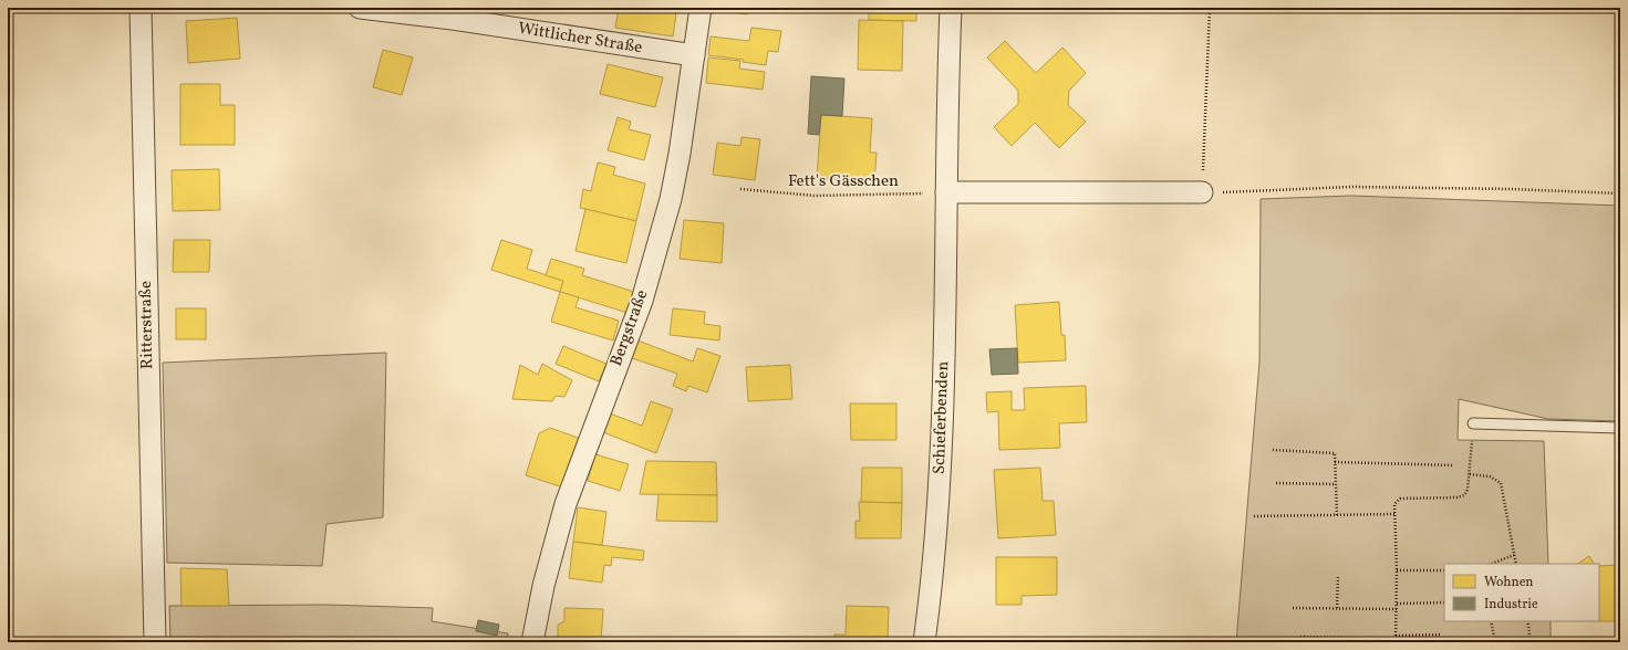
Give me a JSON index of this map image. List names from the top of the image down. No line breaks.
{"streets":{"street":["Wittlicher Straße","Ritterstraße","Bergstraße","Schieferbenden"],"path":["Fett's Gässchen"]},"crossings":[["Wittlicher Straße","Bergstraße"],["Fett's Gässchen","Schieferbenden"]],"legend":["Wohnen","Industrie"]}
